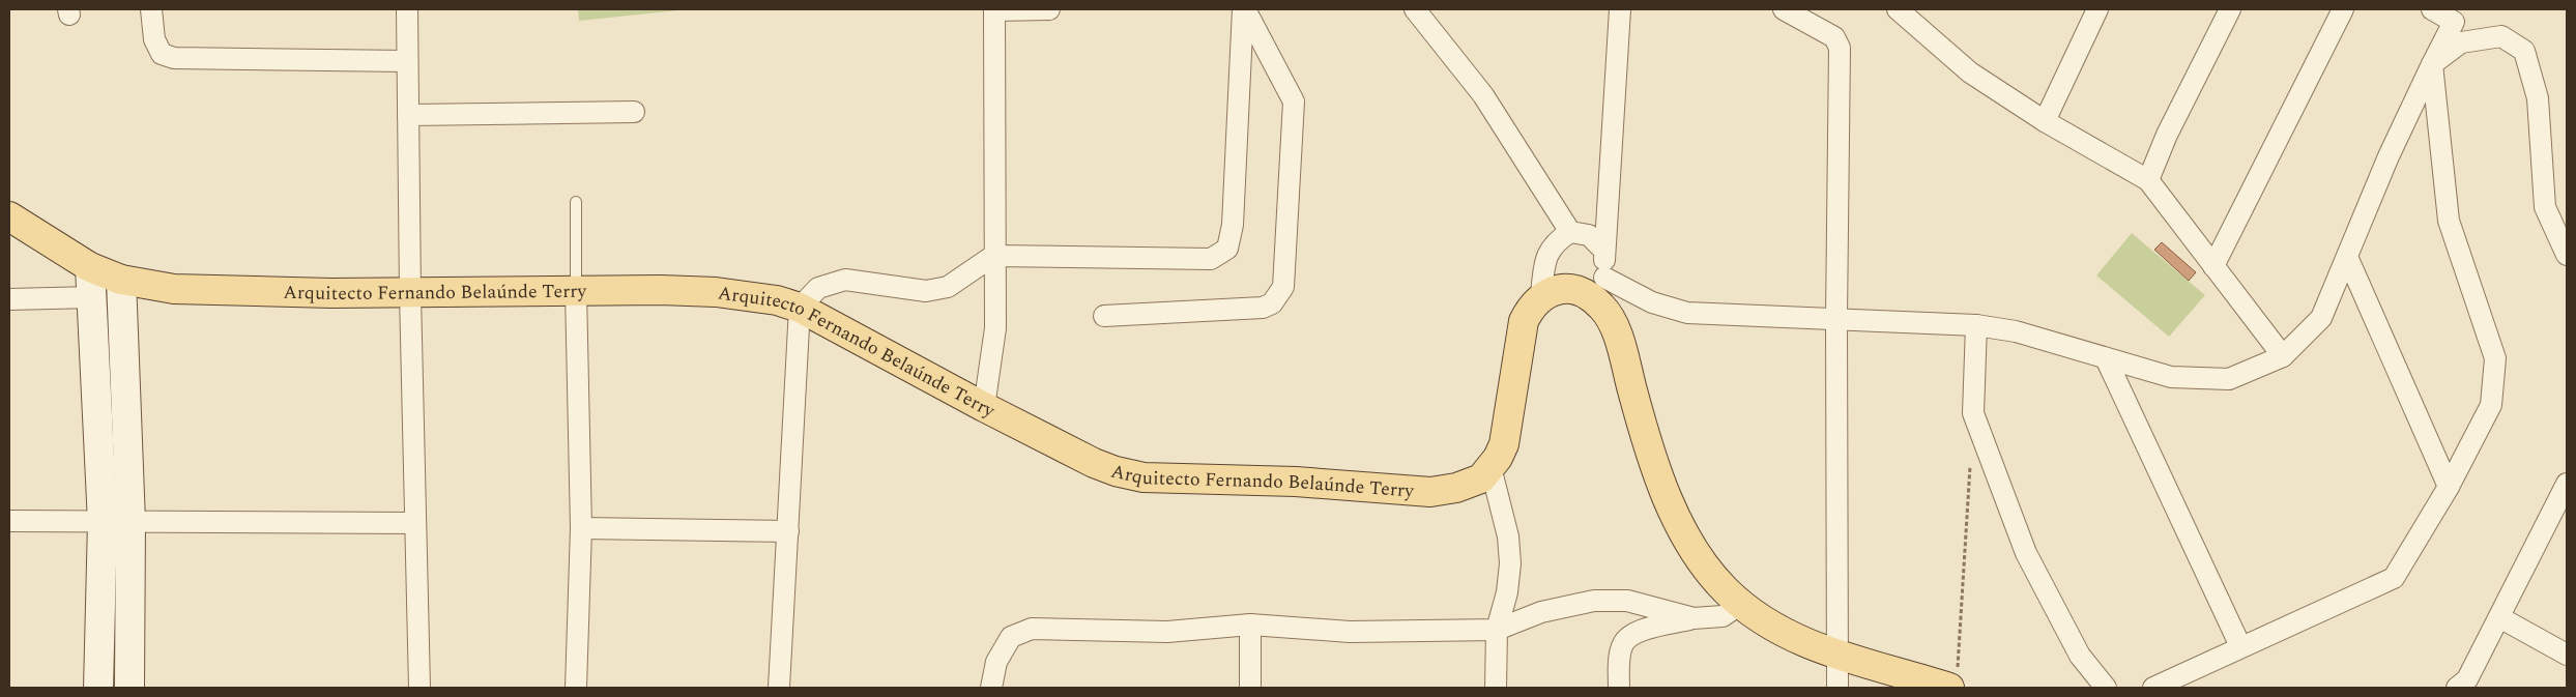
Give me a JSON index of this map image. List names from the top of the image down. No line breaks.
{"streets":{"main road":["Arquitecto Fernando Belaúnde Terry"]}}
